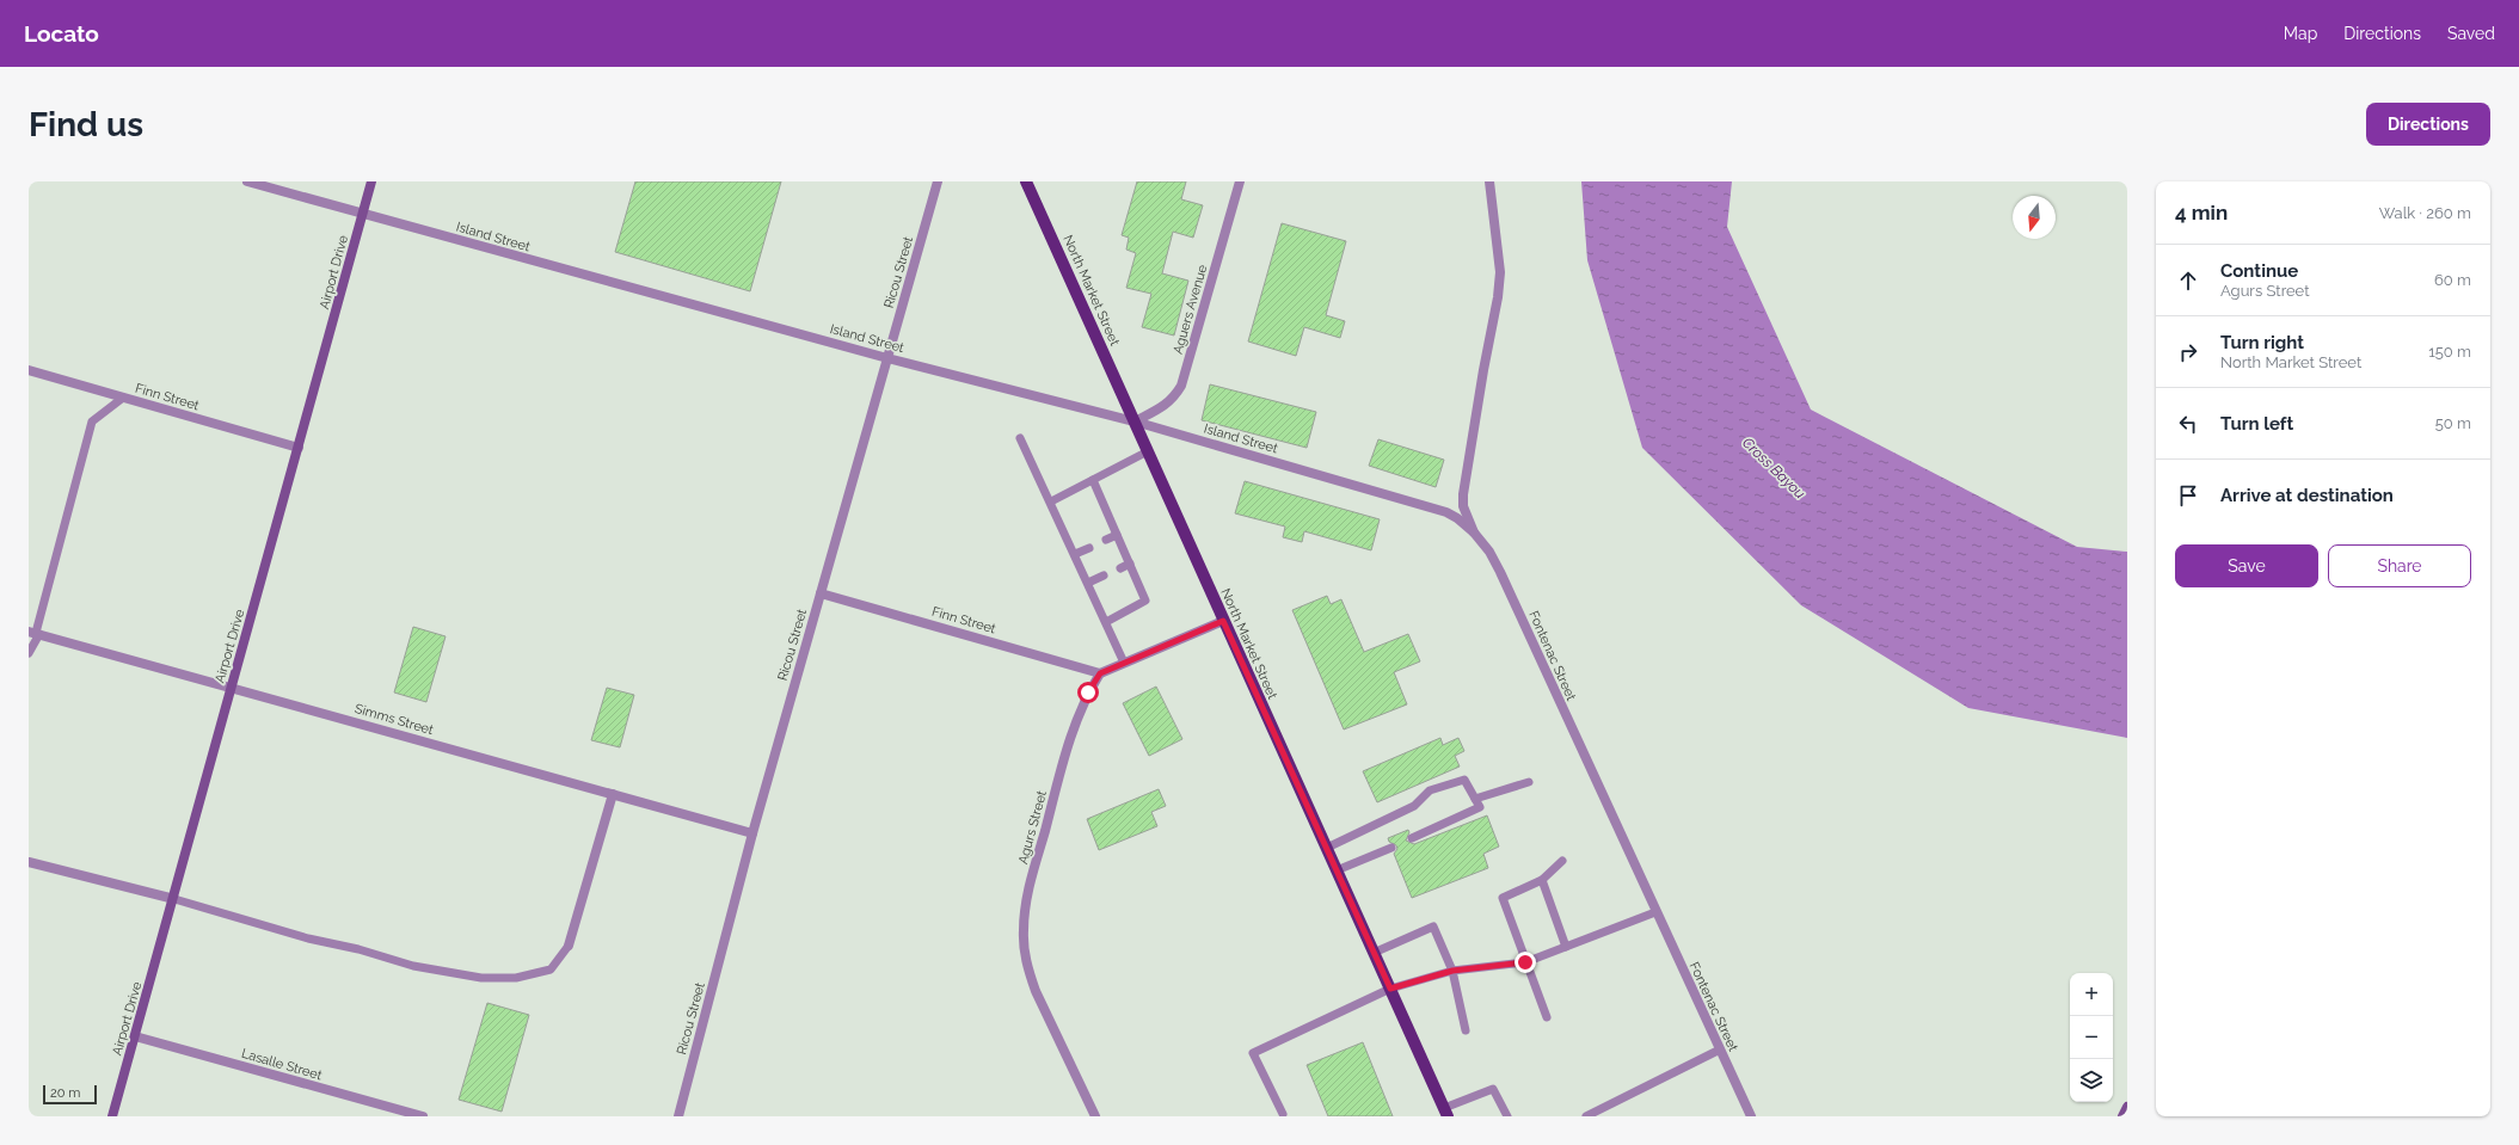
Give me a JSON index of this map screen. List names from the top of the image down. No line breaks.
{"streets":{"main road":["North Market Street"],"street":["Island Street","Airport Drive","Ricou Street","Aguers Avenue","Finn Street","Fontenac Street","Simms Street","Agurs Street","Lasalle Street"]},"crossings":[["Island Street","Airport Drive"],["Island Street","Ricou Street"],["Island Street","North Market Street"],["Island Street","Aguers Avenue"],["Island Street","Fontenac Street"],["Airport Drive","Finn Street"],["Airport Drive","Simms Street"],["Airport Drive","Lasalle Street"],["Ricou Street","Finn Street"],["Ricou Street","Simms Street"],["North Market Street","Aguers Avenue"],["Finn Street","Agurs Street"]],"water":["Cross Bayou"],"scale_bar":"20 m","north":"bottom","page":{"header":"Locato","nav":["Map","Directions","Saved"],"buttons":["Directions",["Save","Share"]],"title":"Find us","heading":["4 min","Walk · 260 m"],"list":[["Continue","Agurs Street","60 m"],["Turn right","North Market Street","150 m"],["Turn left","50 m"],"Arrive at destination"],"map_buttons":["+","−"],"scale":"20 m"}}
